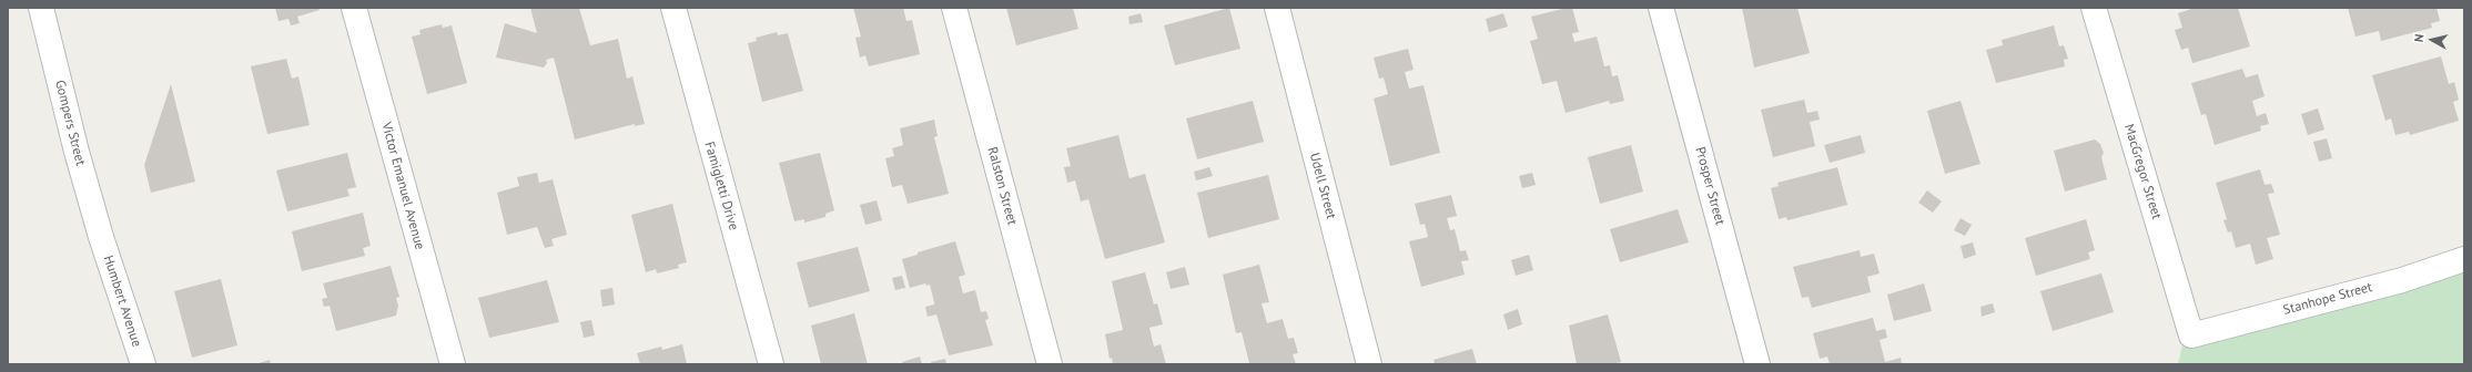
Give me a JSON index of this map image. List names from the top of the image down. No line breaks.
{"streets":{"street":["Gompers Street","MacGregor Street","Victor Emanuel Avenue","Famigletti Drive","Ralston Street","Udell Street","Prosper Street","Stanhope Street","Humbert Avenue"]},"crossings":[["Gompers Street","Humbert Avenue"],["MacGregor Street","Stanhope Street"]],"north":"left"}
